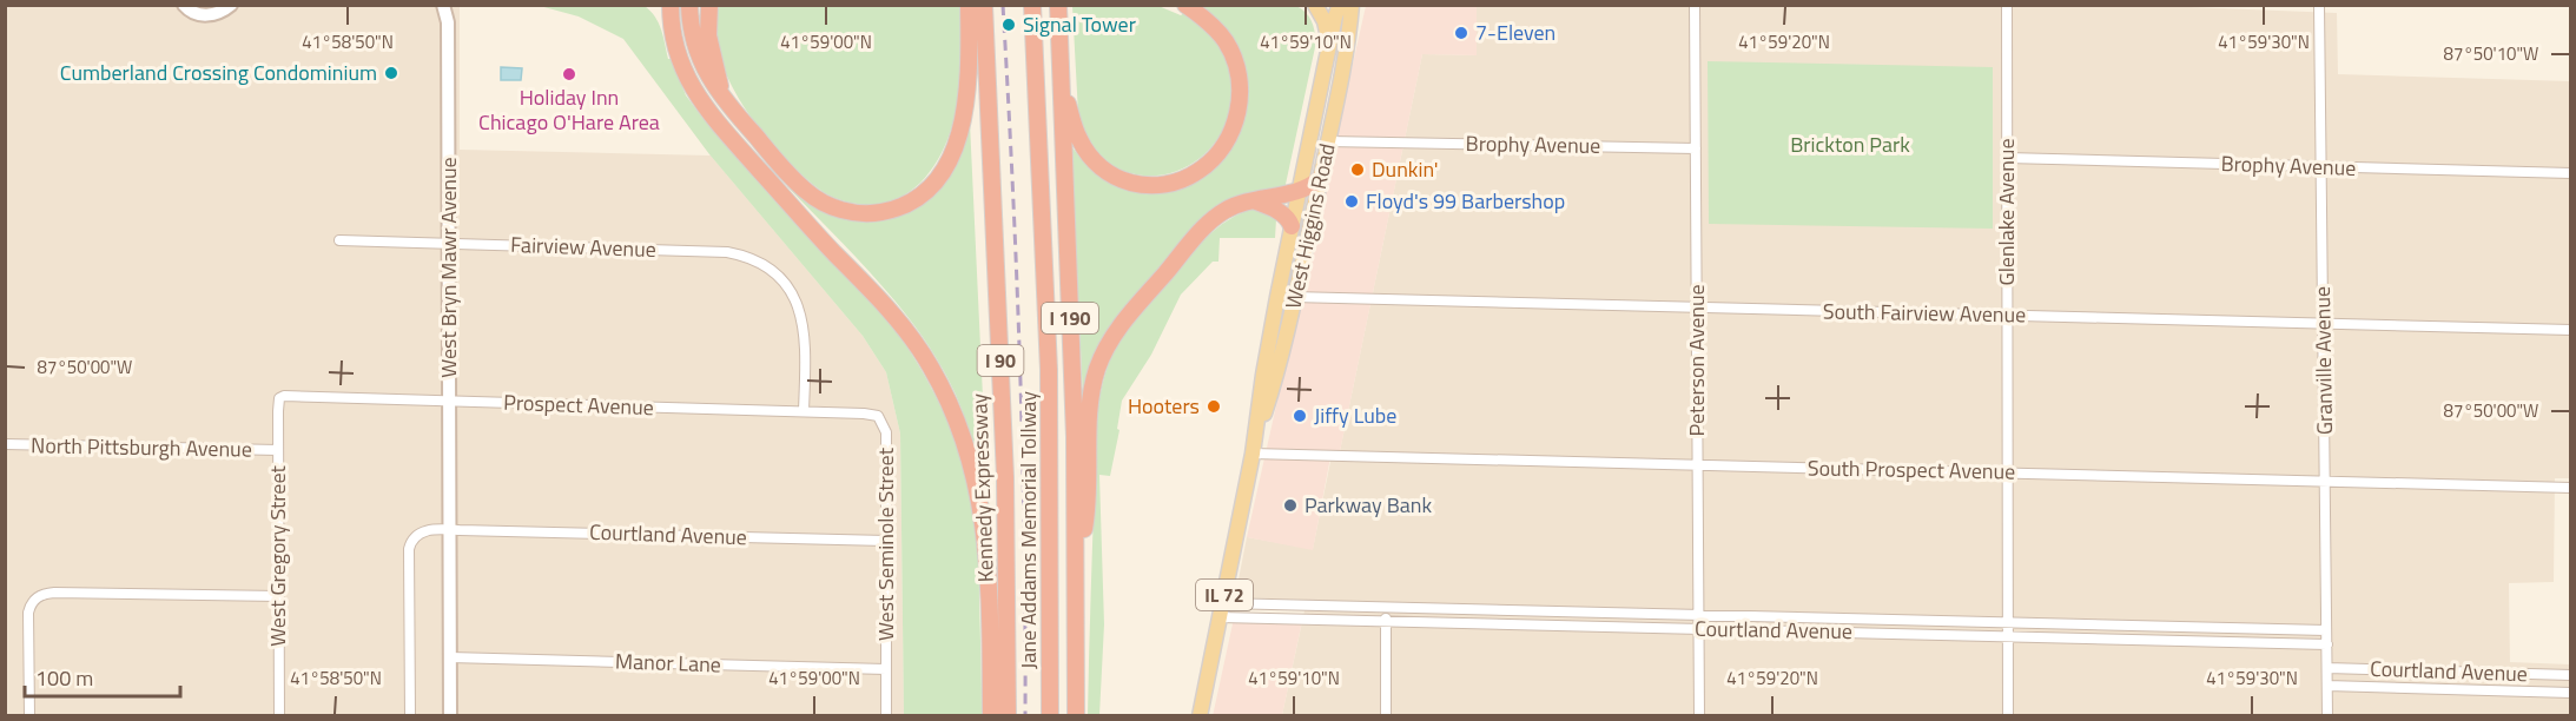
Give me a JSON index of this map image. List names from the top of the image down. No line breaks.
{"streets":{"highway":["I 190","I 90","Kennedy Expressway","Jane Addams Memorial Tollway"],"main road":["West Higgins Road","IL 72"],"street":["Brophy Avenue","Glenlake Avenue","Fairview Avenue","West Bryn Mawr Avenue","South Fairview Avenue","Peterson Avenue","Granville Avenue","Prospect Avenue","North Pittsburgh Avenue","South Prospect Avenue","Courtland Avenue","West Seminole Street","West Gregory Street","Manor Lane"]},"crossings":[["Brophy Avenue","Glenlake Avenue"],["Brophy Avenue","West Higgins Road"],["Brophy Avenue","Peterson Avenue"],["Brophy Avenue","Granville Avenue"],["Glenlake Avenue","South Fairview Avenue"],["Glenlake Avenue","South Prospect Avenue"],["Glenlake Avenue","Courtland Avenue"],["West Higgins Road","South Fairview Avenue"],["West Higgins Road","South Prospect Avenue"],["West Higgins Road","Courtland Avenue"],["Fairview Avenue","West Bryn Mawr Avenue"],["Fairview Avenue","Prospect Avenue"],["West Bryn Mawr Avenue","Prospect Avenue"],["West Bryn Mawr Avenue","Courtland Avenue"],["West Bryn Mawr Avenue","Manor Lane"],["South Fairview Avenue","Peterson Avenue"],["South Fairview Avenue","Granville Avenue"],["Peterson Avenue","South Prospect Avenue"],["Peterson Avenue","Courtland Avenue"],["Granville Avenue","South Prospect Avenue"],["Granville Avenue","Courtland Avenue"],["Prospect Avenue","West Seminole Street"],["Prospect Avenue","West Gregory Street"],["North Pittsburgh Avenue","West Gregory Street"],["Courtland Avenue","West Seminole Street"],["West Seminole Street","Manor Lane"]],"parks":["Brickton Park"],"places":["Signal Tower","7-Eleven","Cumberland Crossing Condominium","Holiday Inn Chicago O'Hare Area","Dunkin'","Floyd's 99 Barbershop","Hooters","Jiffy Lube","Parkway Bank"],"scale_bar":"100 m","coordinates":["41°58'50\"N","41°59'00\"N","41°59'10\"N","41°59'20\"N","41°59'30\"N","87°50'10\"W","87°50'00\"W"]}
